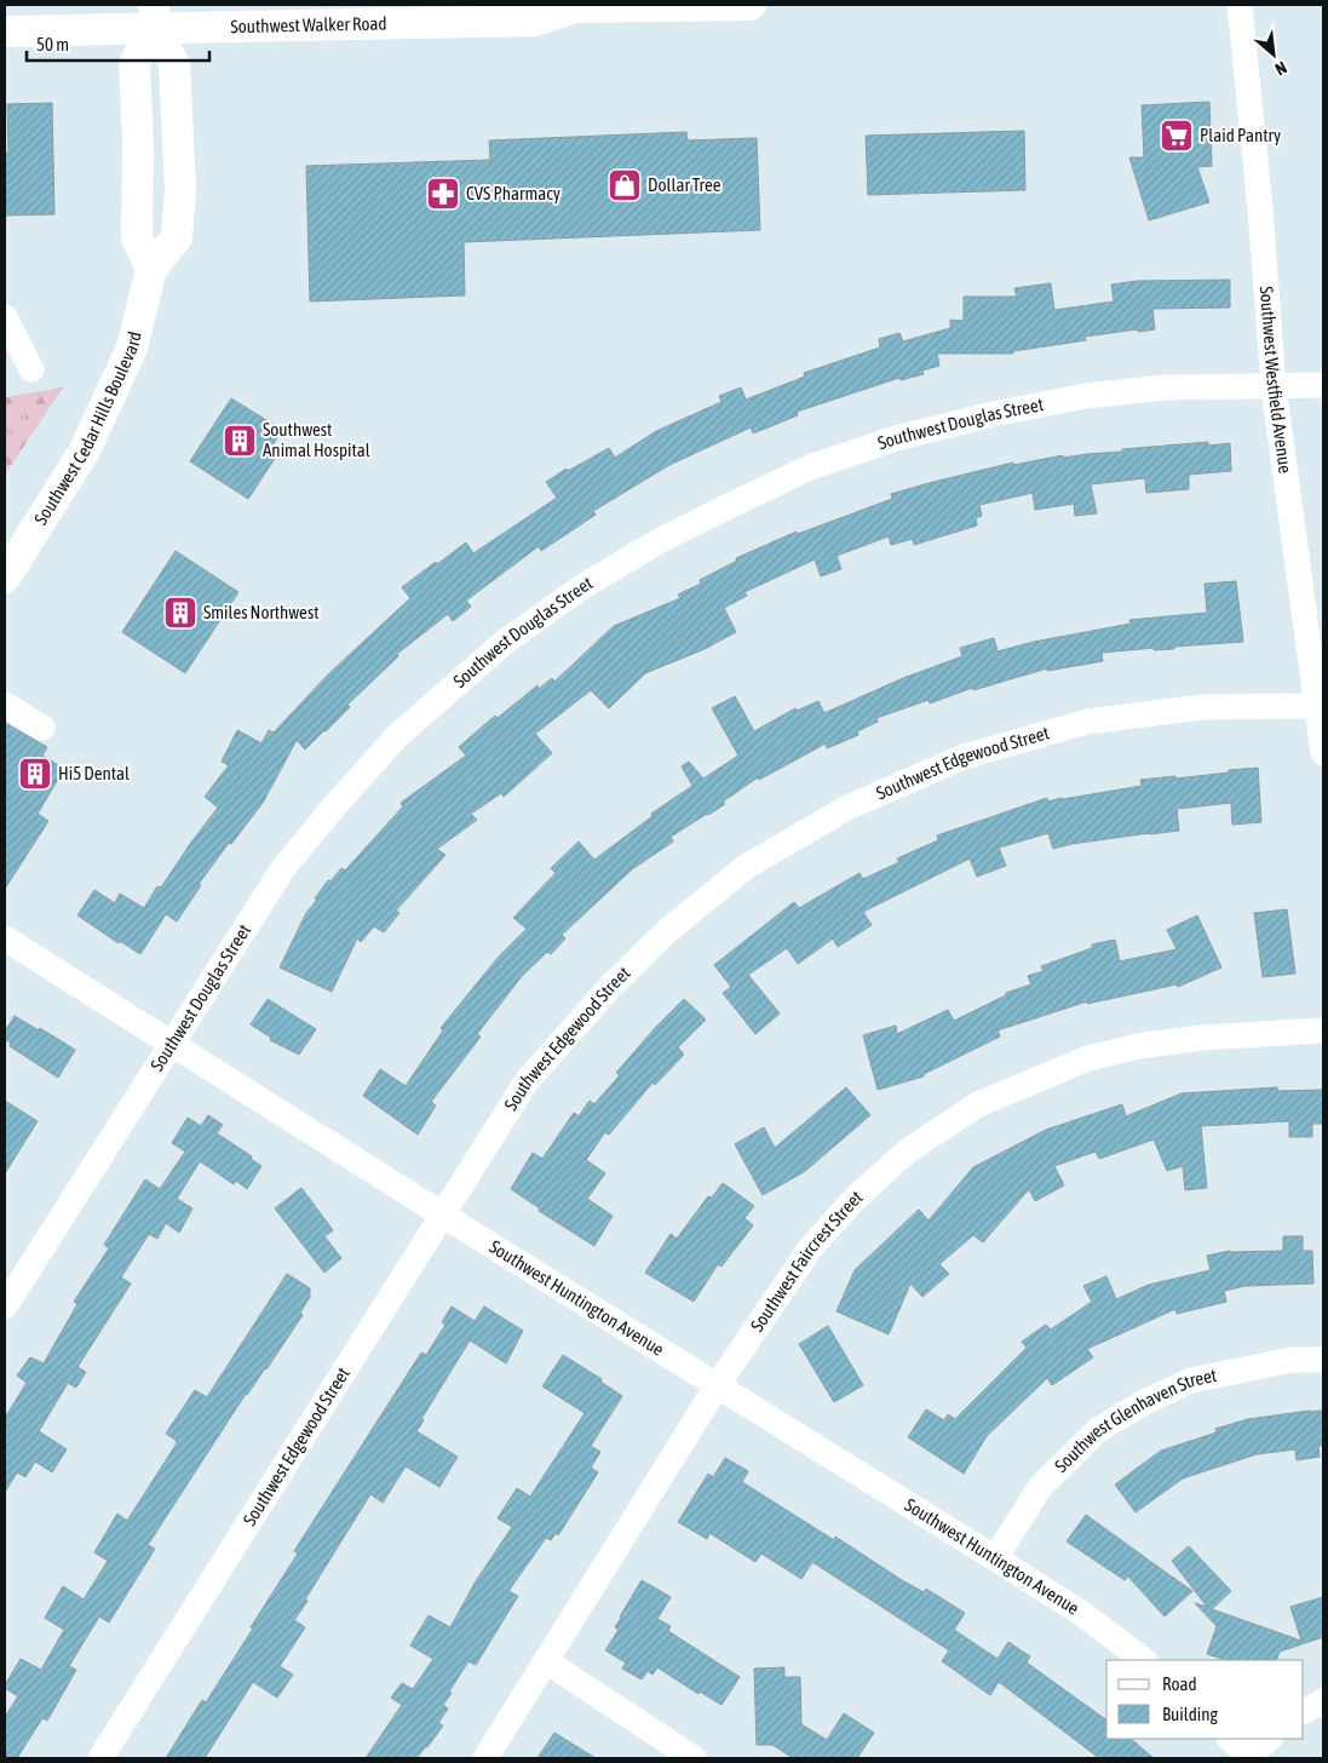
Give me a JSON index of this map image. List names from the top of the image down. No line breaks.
{"streets":{"main road":["Southwest Walker Road","Southwest Cedar Hills Boulevard"],"street":["Southwest Westfield Avenue","Southwest Douglas Street","Southwest Edgewood Street","Southwest Faircrest Street","Southwest Huntington Avenue","Southwest Glenhaven Street"]},"crossings":[["Southwest Walker Road","Southwest Cedar Hills Boulevard"],["Southwest Westfield Avenue","Southwest Douglas Street"],["Southwest Westfield Avenue","Southwest Edgewood Street"],["Southwest Douglas Street","Southwest Huntington Avenue"],["Southwest Edgewood Street","Southwest Huntington Avenue"],["Southwest Faircrest Street","Southwest Huntington Avenue"],["Southwest Huntington Avenue","Southwest Glenhaven Street"]],"places":{"supermarket":["Plaid Pantry"],"shop":["Dollar Tree"],"pharmacy":["CVS Pharmacy"],"building":["Southwest Animal Hospital","Smiles Northwest","Hi5 Dental"]},"legend":["Road","Building"],"scale_bar":"50 m","north":"bottom right"}
